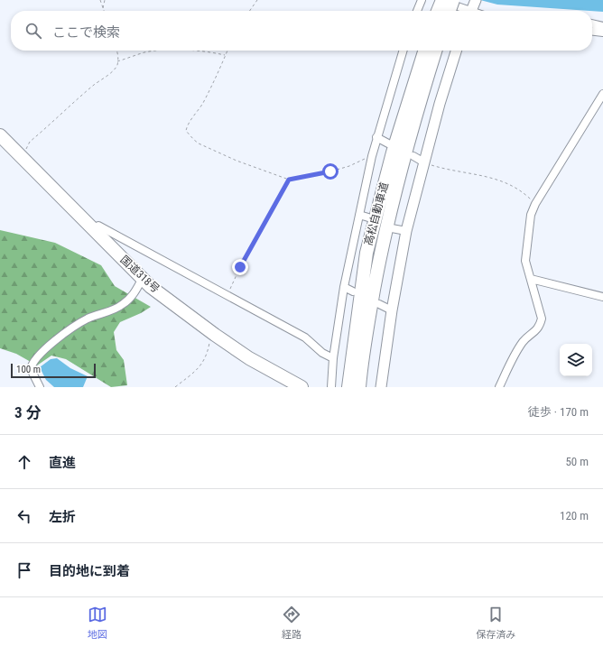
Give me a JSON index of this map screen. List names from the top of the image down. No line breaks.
{"streets":{"highway":["高松自動車道","国道318号"]},"scale_bar":"100 m","page":{"search":"ここで検索","scale":"100 m","heading":["3 分","徒歩 · 170 m"],"list":[["直進","50 m"],["左折","120 m"],"目的地に到着"],"nav":["地図","経路","保存済み"]}}
